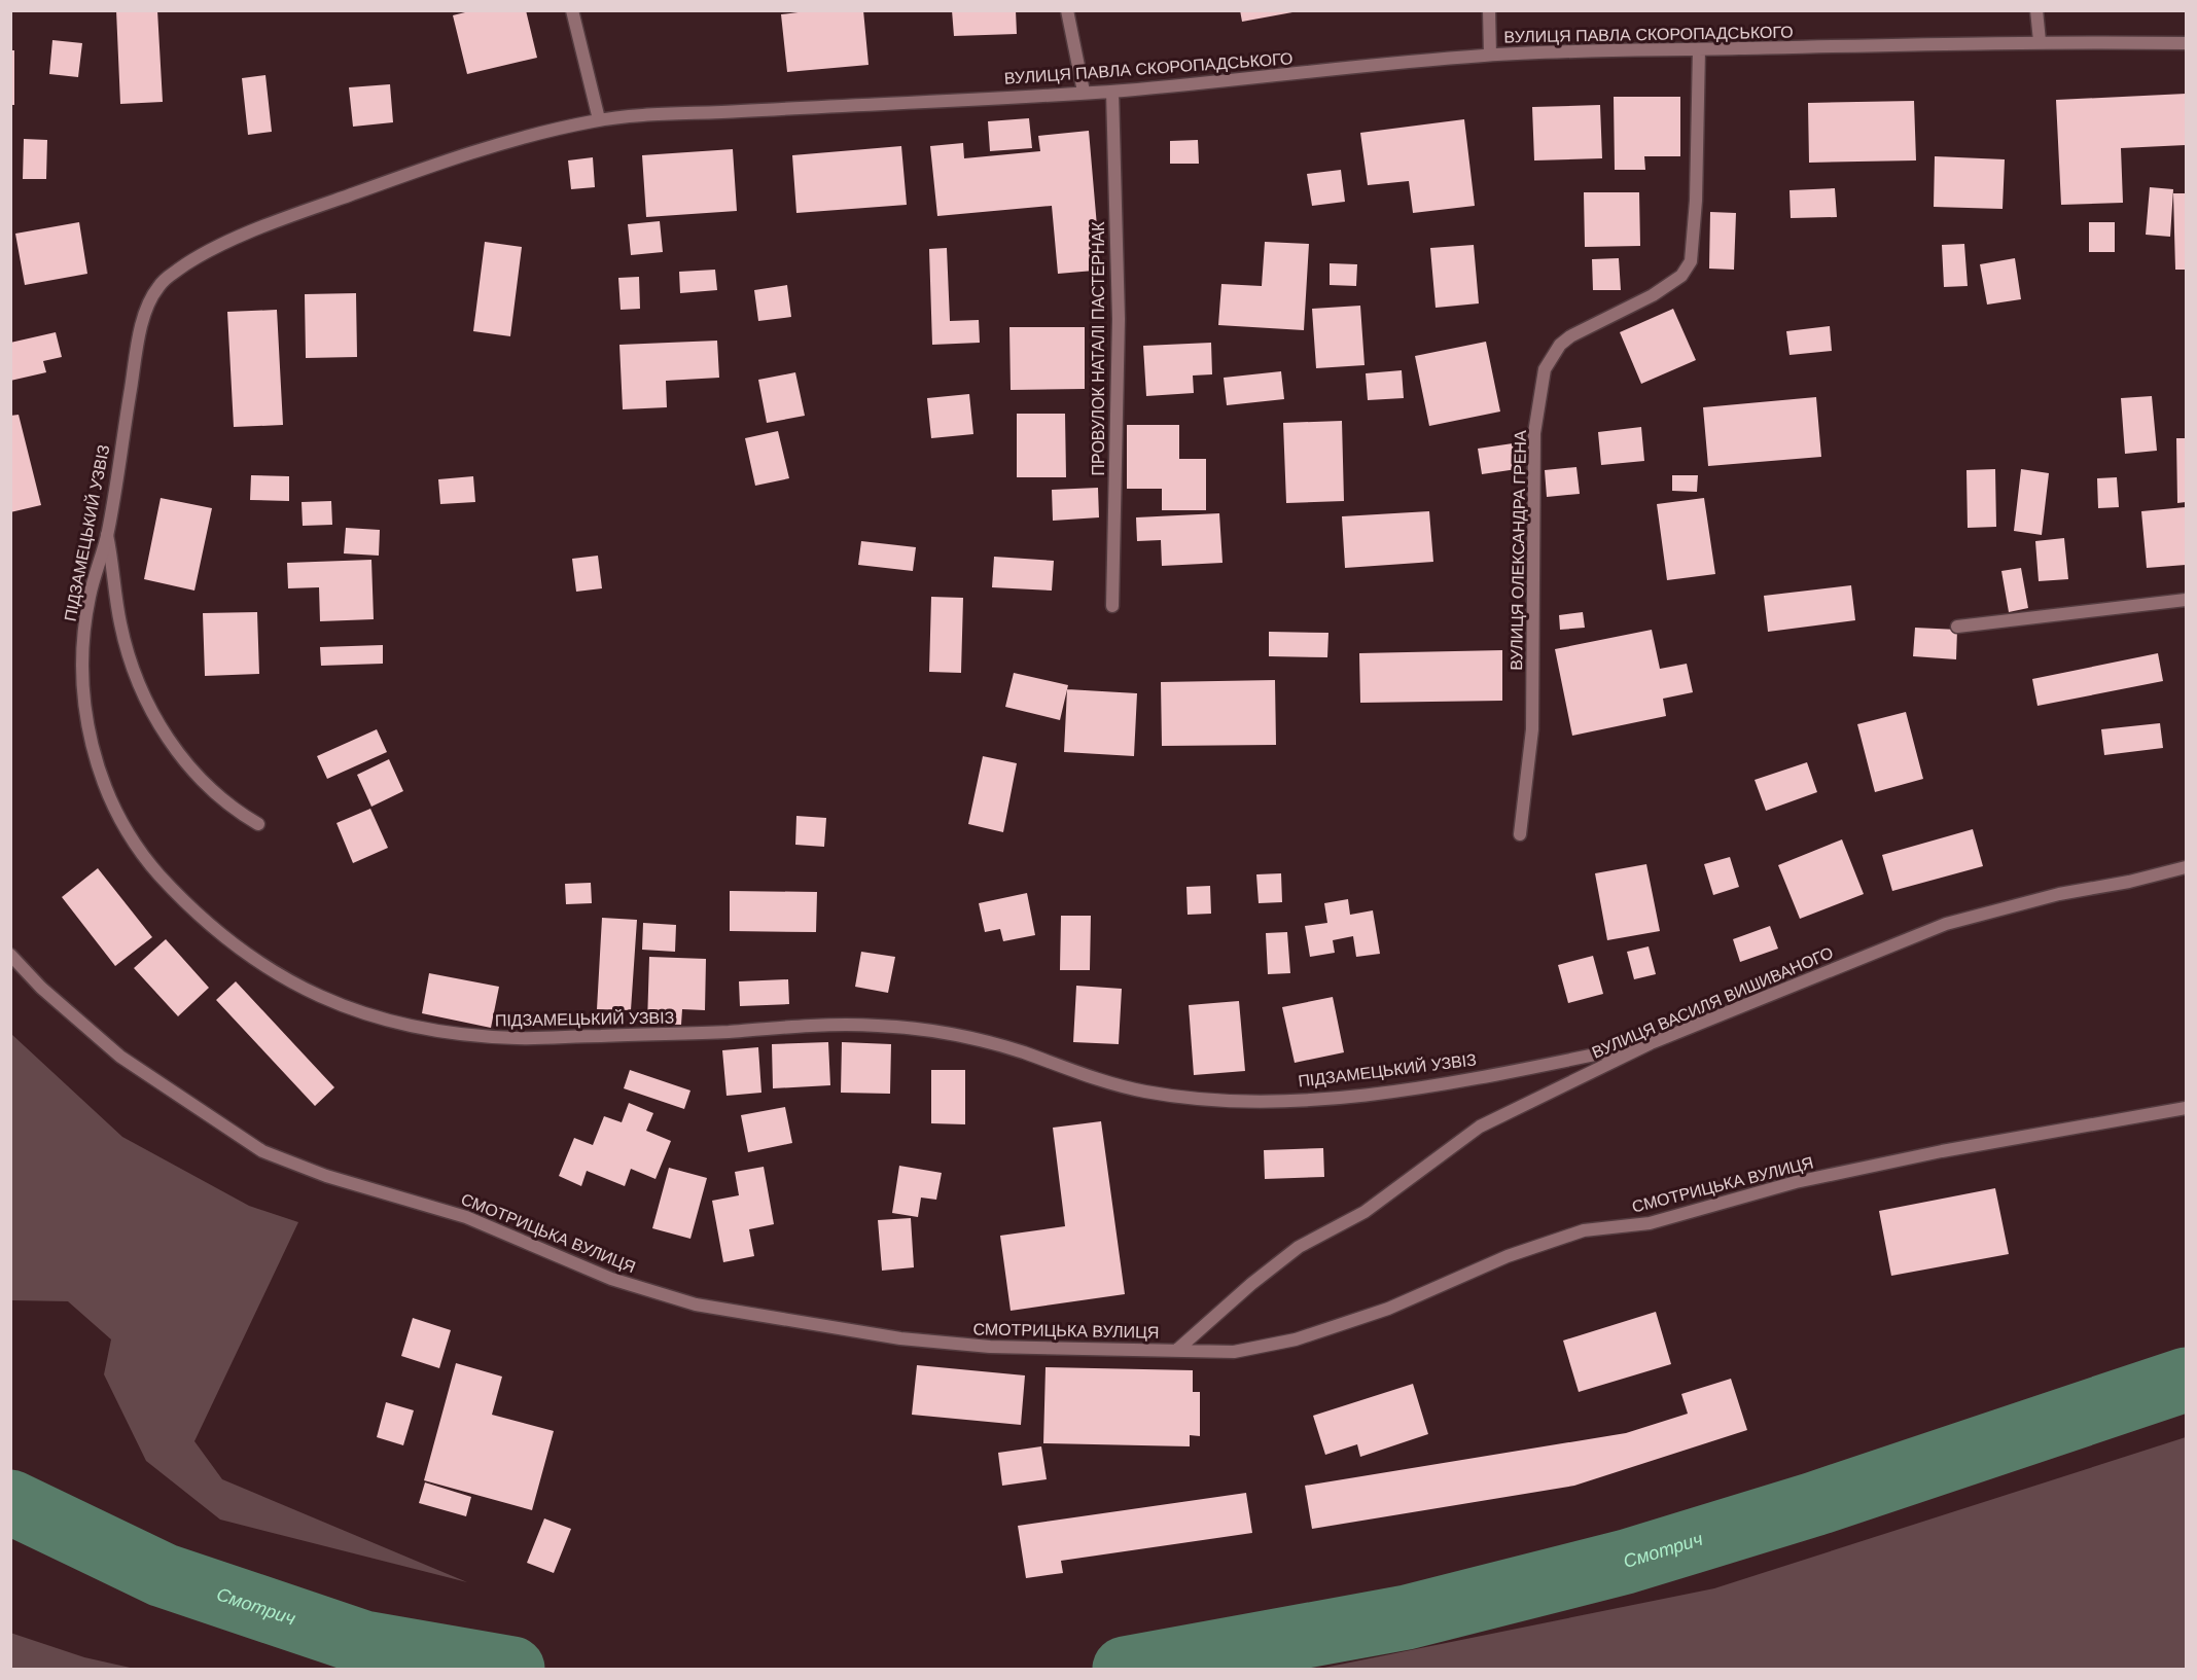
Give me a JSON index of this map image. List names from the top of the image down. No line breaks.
{"streets":{"street":["ВУЛИЦЯ ПАВЛА СКОРОПАДСЬКОГО","ПРОВУЛОК НАТАЛІ ПАСТЕРНАК","ПІДЗАМЕЦЬКИЙ УЗВІЗ","ВУЛИЦЯ ОЛЕКСАНДРА ГРЕНА","ВУЛИЦЯ ВАСИЛЯ ВИШИВАНОГО","СМОТРИЦЬКА ВУЛИЦЯ"]},"crossings":[["ВУЛИЦЯ ПАВЛА СКОРОПАДСЬКОГО","ПРОВУЛОК НАТАЛІ ПАСТЕРНАК"],["ВУЛИЦЯ ПАВЛА СКОРОПАДСЬКОГО","ПІДЗАМЕЦЬКИЙ УЗВІЗ"],["ВУЛИЦЯ ПАВЛА СКОРОПАДСЬКОГО","ВУЛИЦЯ ОЛЕКСАНДРА ГРЕНА"],["ПІДЗАМЕЦЬКИЙ УЗВІЗ","ВУЛИЦЯ ВАСИЛЯ ВИШИВАНОГО"],["ВУЛИЦЯ ВАСИЛЯ ВИШИВАНОГО","СМОТРИЦЬКА ВУЛИЦЯ"]],"water":["Смотрич"]}
